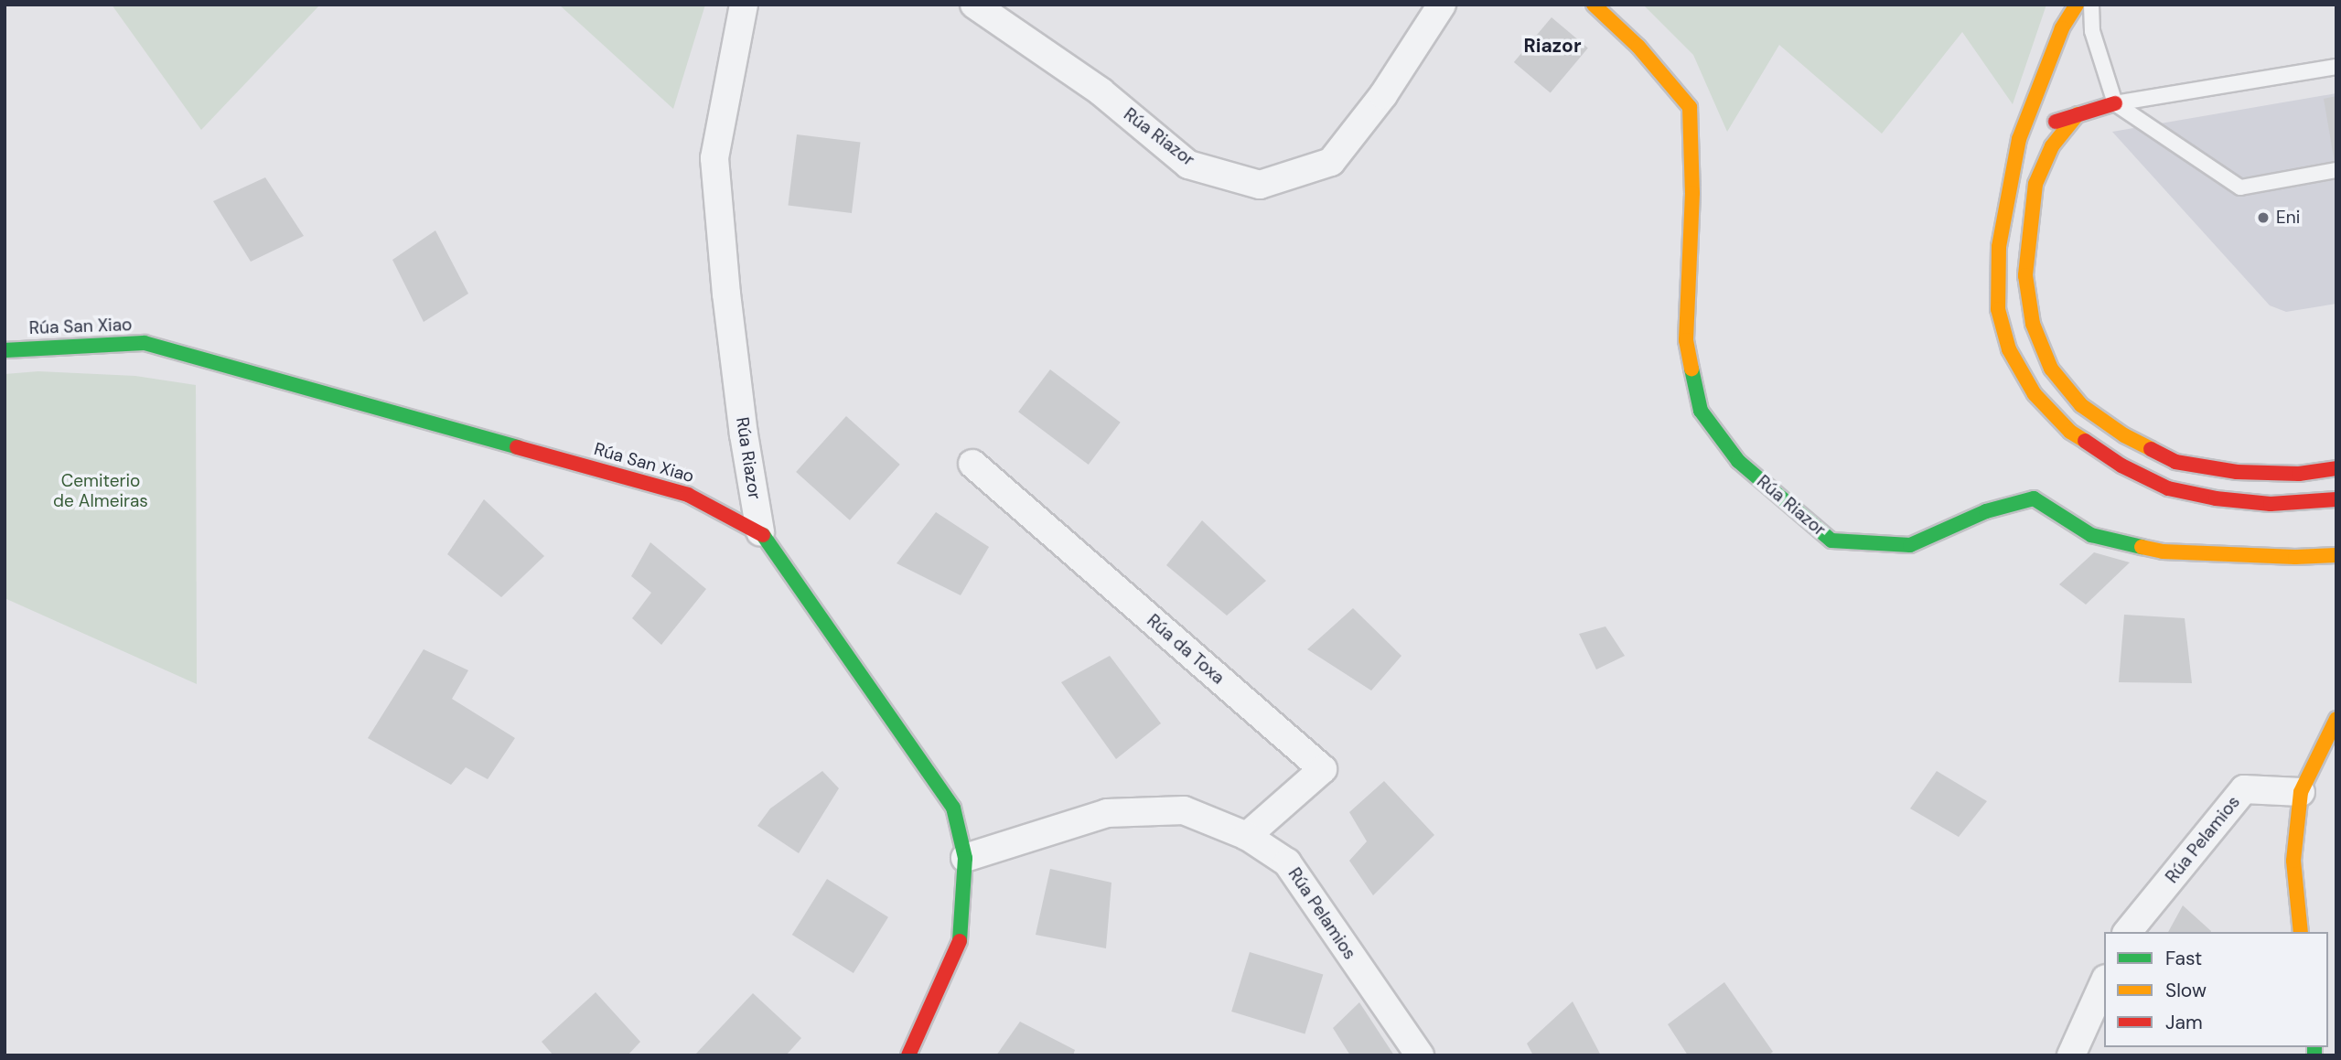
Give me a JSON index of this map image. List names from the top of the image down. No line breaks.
{"streets":{"main road":["Rúa Riazor","Rúa San Xiao"],"street":["Rúa da Toxa","Rúa Pelamios"]},"crossings":[["Rúa Riazor","Rúa San Xiao"],["Rúa San Xiao","Rúa Pelamios"],["Rúa da Toxa","Rúa Pelamios"]],"districts":["Riazor"],"parks":["Cemiterio de Almeiras"],"places":["Eni"],"legend":["Fast","Slow","Jam"]}
